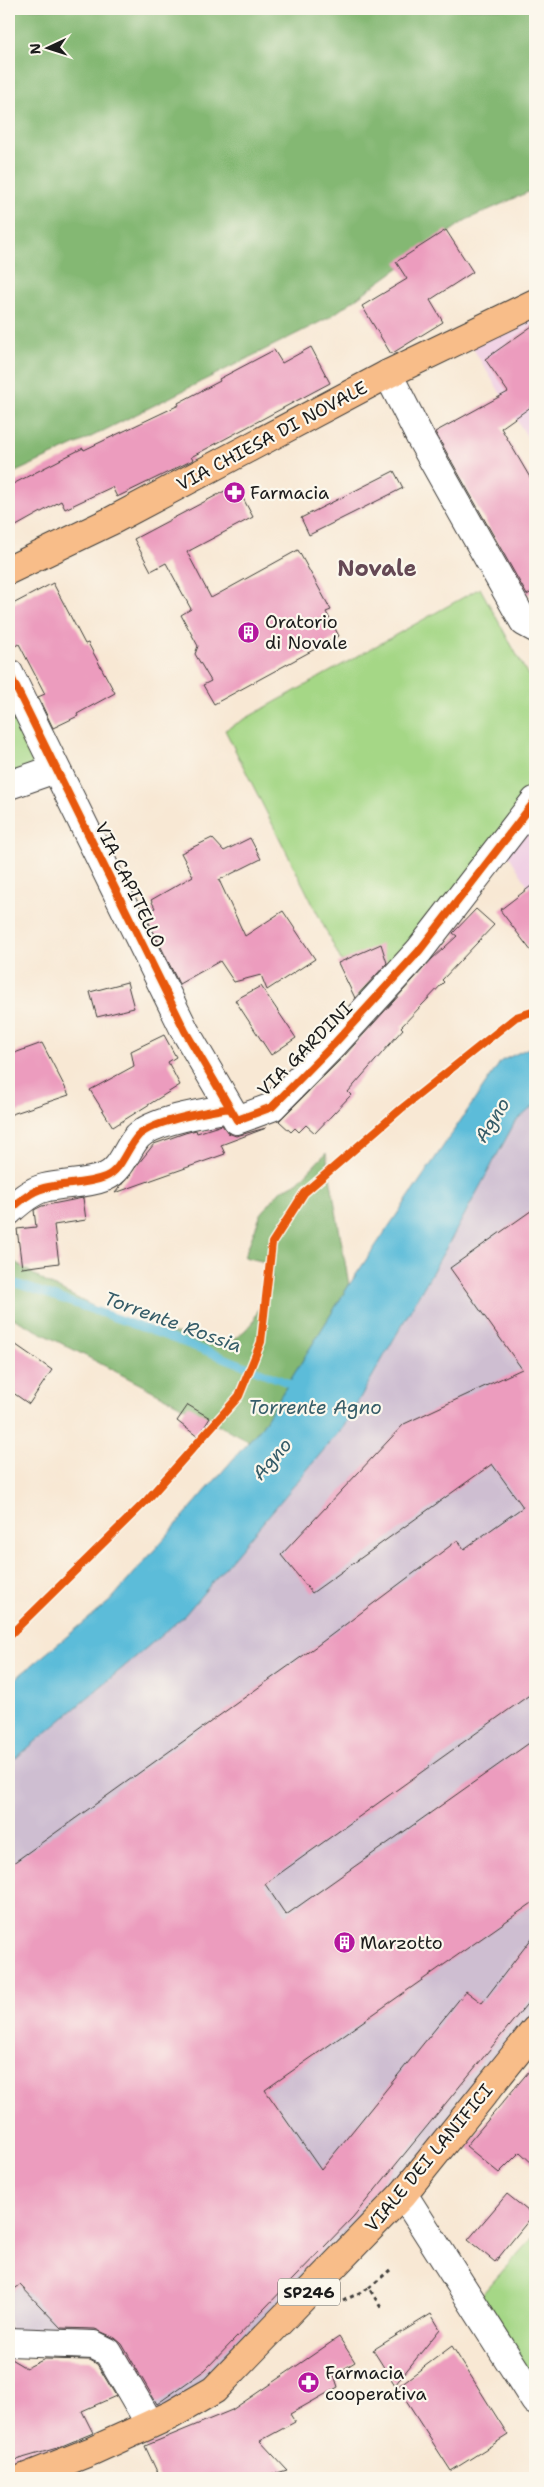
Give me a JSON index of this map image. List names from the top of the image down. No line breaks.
{"streets":{"main road":["VIA CHIESA DI NOVALE","VIALE DEI LANIFICI","SP246"],"street":["VIA CAPITELLO","VIA GARDINI"]},"crossings":[["VIA CAPITELLO","VIA GARDINI"]],"districts":["Novale"],"water":["Agno","Torrente Rossia","Torrente Agno"],"places":{"pharmacy":["Farmacia","Farmacia cooperativa"],"building":["Oratorio di Novale","Marzotto"]},"north":"left"}
